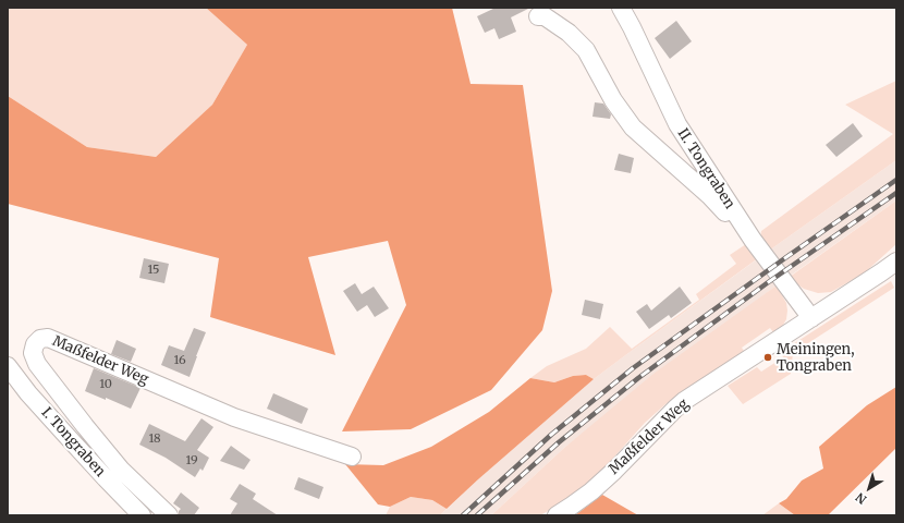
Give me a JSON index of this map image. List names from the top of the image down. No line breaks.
{"streets":{"street":["II. Tongraben","Maßfelder Weg","I. Tongraben"]},"crossings":[["II. Tongraben","Maßfelder Weg"]],"places":["Meiningen, Tongraben"],"house_numbers":["15","16","10","18","19"],"north":"bottom left"}
